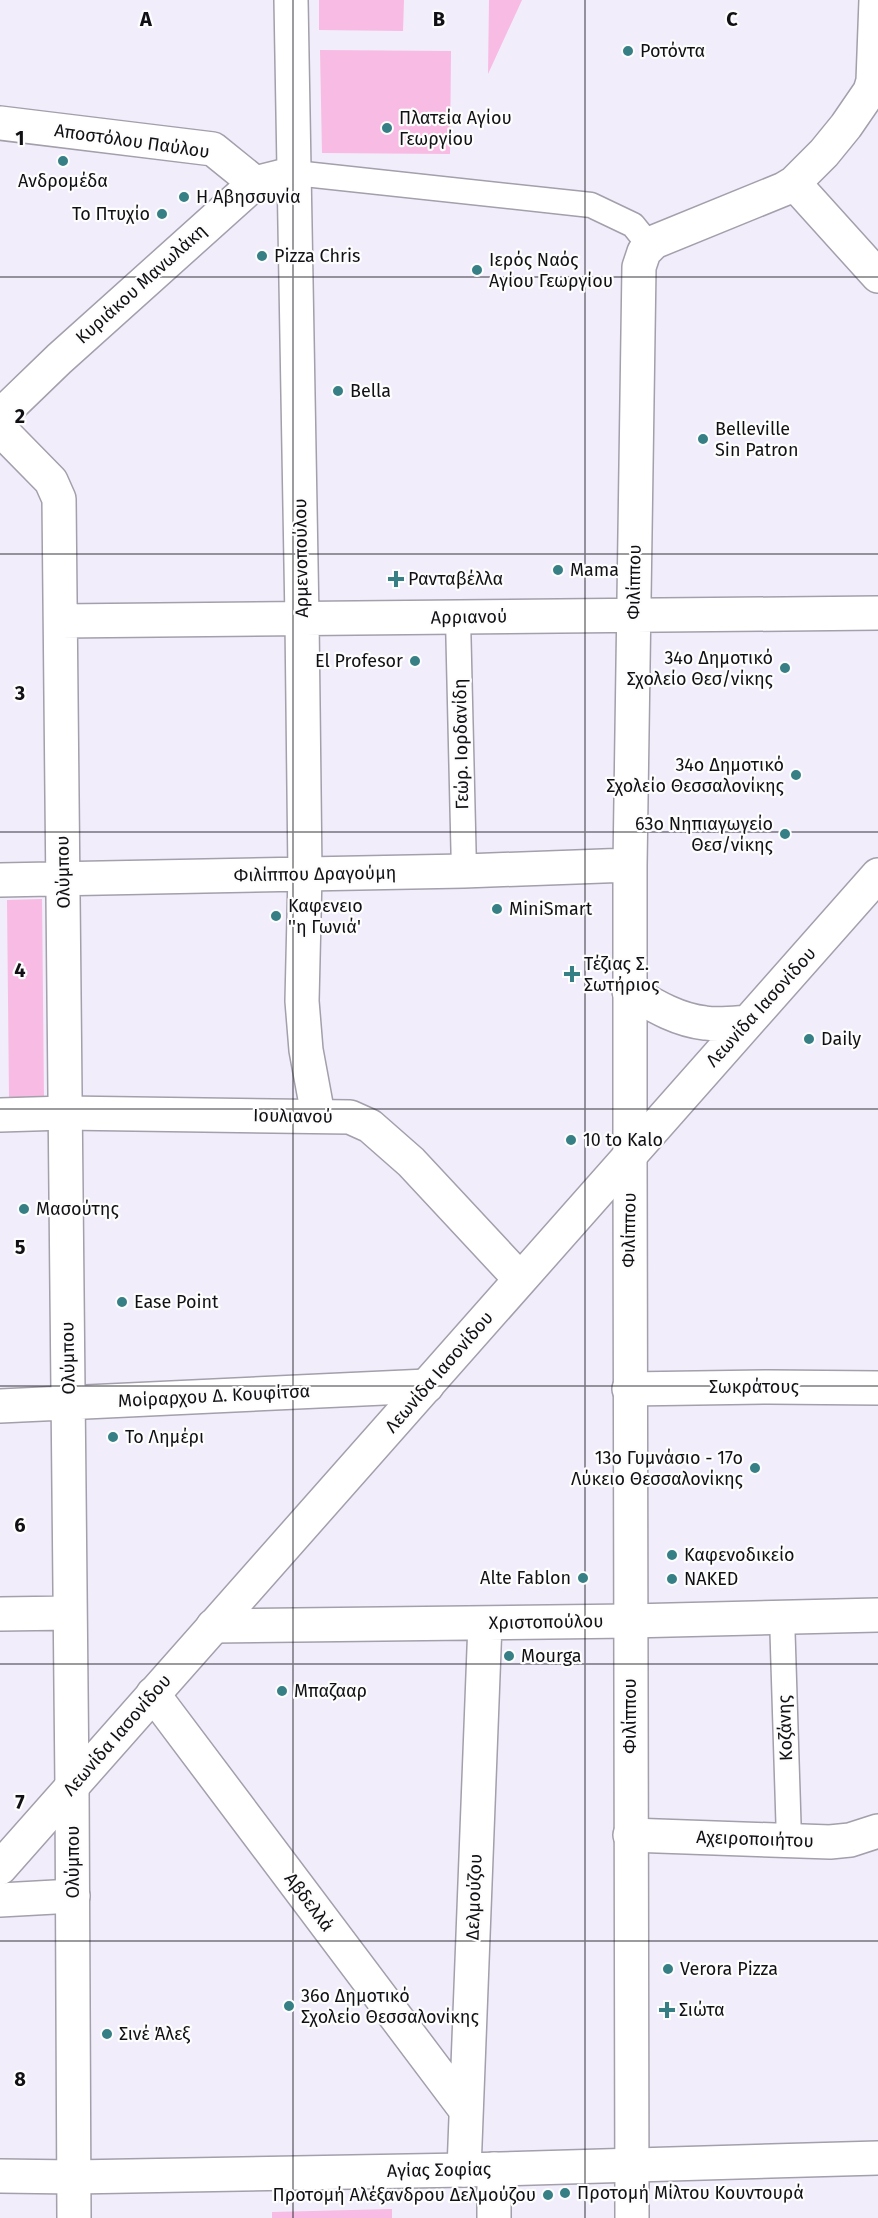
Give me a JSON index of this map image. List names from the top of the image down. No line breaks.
{"streets":{"street":["Αποστόλου Παύλου","Κυριάκου Μανωλάκη","Αρμενοπούλου","Φιλίππου","Αρριανού","Γεώρ. Ιορδανίδη","Ολύμπου","Φιλίππου Δραγούμη","Λεωνίδα Ιασονίδου","Ιουλιανού","Σωκράτους","Μοίραρχου Δ. Κουφίτσα","Χριστοπούλου","Κοζάνης","Αχειροποιήτου","Δελμούζου","Αβδελλά","Αγίας Σοφίας"]},"crossings":[["Αποστόλου Παύλου","Κυριάκου Μανωλάκη"],["Κυριάκου Μανωλάκη","Αρμενοπούλου"],["Αρμενοπούλου","Αρριανού"],["Αρμενοπούλου","Φιλίππου Δραγούμη"],["Αρμενοπούλου","Ιουλιανού"],["Φιλίππου","Αρριανού"],["Φιλίππου","Φιλίππου Δραγούμη"],["Φιλίππου","Λεωνίδα Ιασονίδου"],["Φιλίππου","Σωκράτους"],["Φιλίππου","Χριστοπούλου"],["Φιλίππου","Αχειροποιήτου"],["Φιλίππου","Αγίας Σοφίας"],["Αρριανού","Γεώρ. Ιορδανίδη"],["Αρριανού","Ολύμπου"],["Γεώρ. Ιορδανίδη","Φιλίππου Δραγούμη"],["Ολύμπου","Φιλίππου Δραγούμη"],["Ολύμπου","Λεωνίδα Ιασονίδου"],["Ολύμπου","Ιουλιανού"],["Ολύμπου","Μοίραρχου Δ. Κουφίτσα"],["Ολύμπου","Αγίας Σοφίας"],["Λεωνίδα Ιασονίδου","Ιουλιανού"],["Λεωνίδα Ιασονίδου","Μοίραρχου Δ. Κουφίτσα"],["Λεωνίδα Ιασονίδου","Χριστοπούλου"],["Λεωνίδα Ιασονίδου","Αβδελλά"],["Χριστοπούλου","Κοζάνης"],["Χριστοπούλου","Δελμούζου"],["Κοζάνης","Αχειροποιήτου"],["Δελμούζου","Αβδελλά"],["Δελμούζου","Αγίας Σοφίας"]],"places":{"other":["Ροτόντα","Πλατεία Αγίου Γεωργίου","Ανδρομέδα","Η Αβησσυνία","Το Πτυχίο","Pizza Chris","Ιερός Ναός Αγίου Γεωργίου","Bella","Belleville Sin Patron","Mama","El Profesor","34ο Δημοτικό Σχολείο Θεσ/νίκης","34ο Δημοτικό Σχολείο Θεσσαλονίκης","63ο Νηπιαγωγείο Θεσ/νίκης","MiniSmart","Καφενειο ''η Γωνιά'","Daily","10 to Kalo","Μασούτης","Ease Point","Το Λημέρι","13ο Γυμνάσιο - 17ο Λύκειο Θεσσαλονίκης","Καφενοδικείο","Alte Fablon","NAKED","Mourga","Μπαζααρ","Verora Pizza","36ο Δημοτικό Σχολείο Θεσσαλονίκης","Σινέ Άλεξ","Προτομή Μίλτου Κουντουρά","Προτομή Αλέξανδρου Δελμούζου"],"health":["Ρανταβέλλα","Τέζιας Σ. Σωτἠριος","Σιώτα"]},"grid":{"columns":["A","B","C"],"rows":["1","2","3","4","5","6","7","8"]}}
